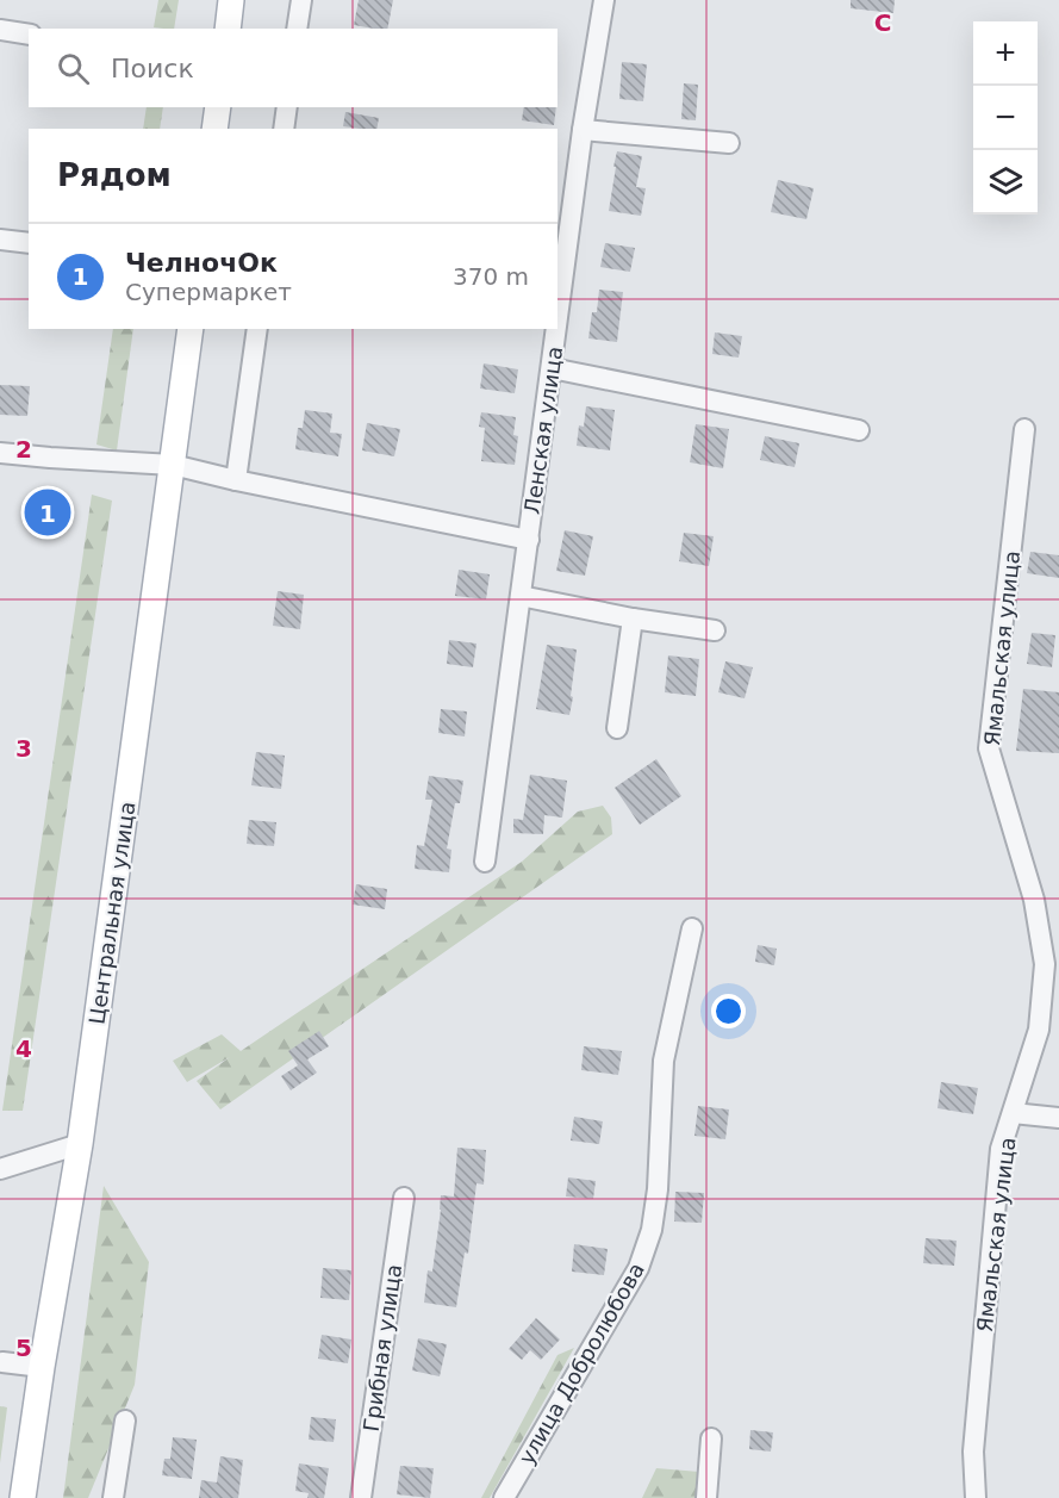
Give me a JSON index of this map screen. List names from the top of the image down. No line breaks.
{"streets":{"main road":["Центральная улица"],"street":["Ленская улица","Ямальская улица","Грибная улица","улица Добролюбова"]},"page":{"map_buttons":["+","−"],"search":"Поиск","heading":"Рядом","list":[{"mark":"1","name":"ЧелночОк","note":"Супермаркет","value":"370 m"}],"pins":"1"},"grid":{"columns":["C"],"rows":["2","3","4","5"]}}
